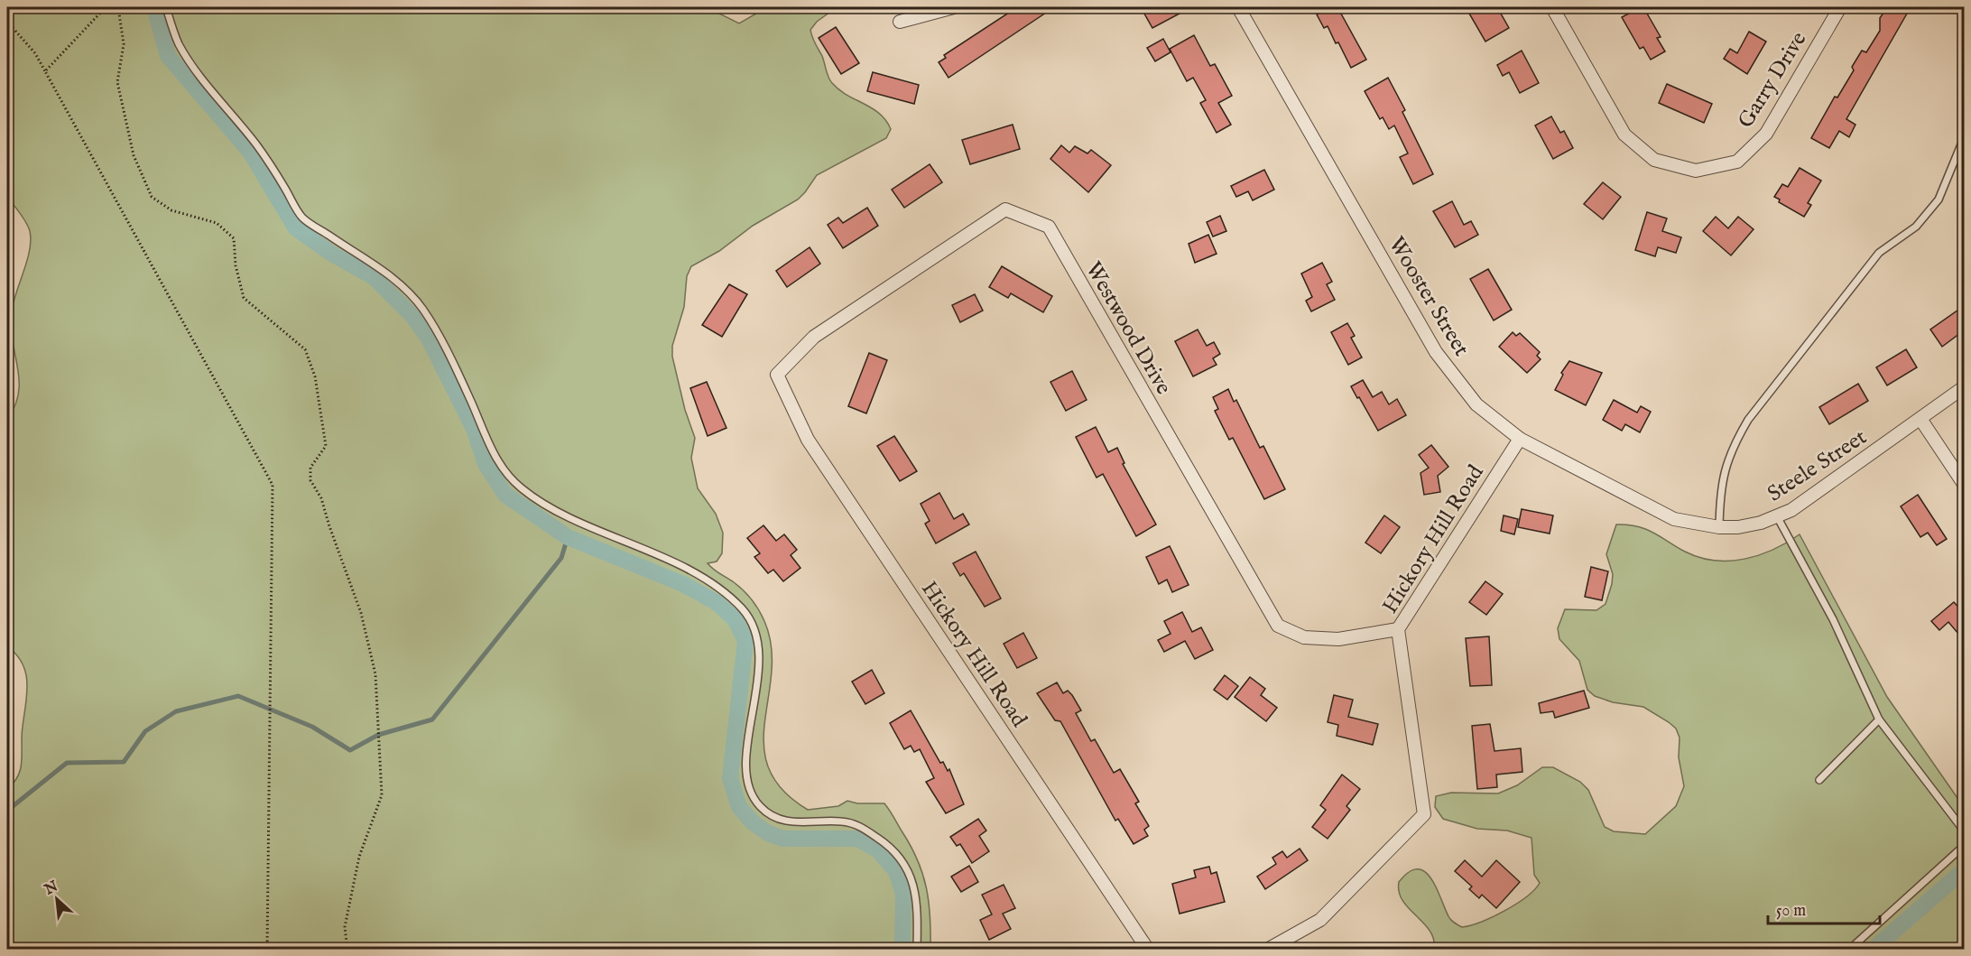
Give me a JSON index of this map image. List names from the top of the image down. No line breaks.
{"streets":{"street":["Garry Drive","Wooster Street","Westwood Drive","Steele Street","Hickory Hill Road"]},"crossings":[["Wooster Street","Steele Street"],["Wooster Street","Hickory Hill Road"],["Westwood Drive","Hickory Hill Road"]],"scale_bar":"50 m","north":"top left"}
